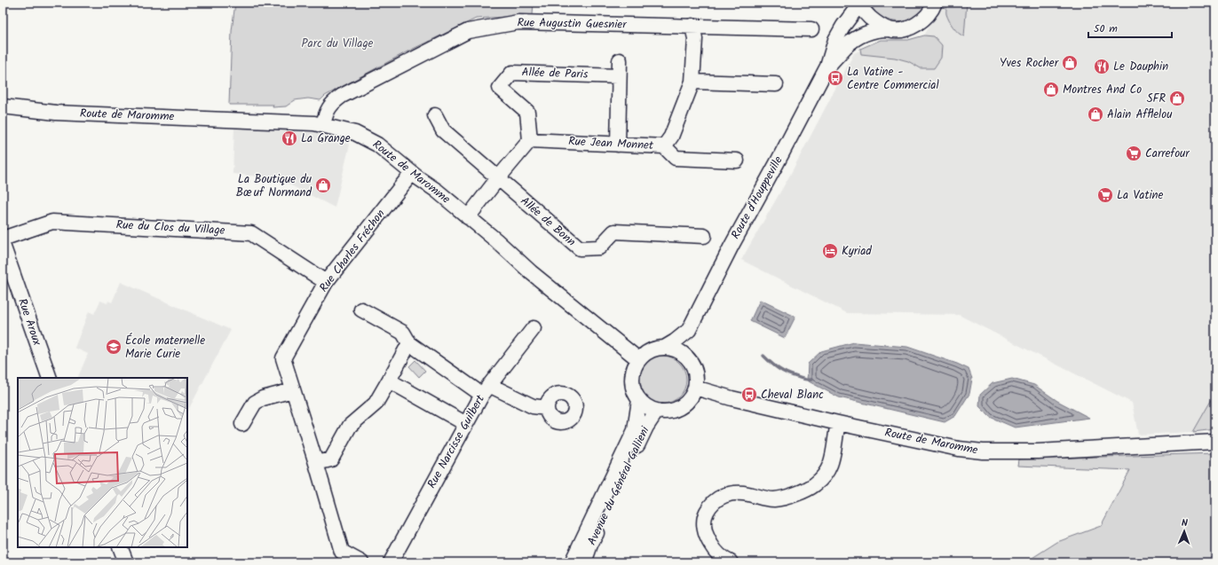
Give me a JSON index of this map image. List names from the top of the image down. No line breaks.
{"streets":{"street":["Rue Augustin Guesnier","Allée de Paris","Route de Maromme","Rue Jean Monnet","Route d'Houppeville","Allée de Bonn","Rue du Clos du Village","Rue Charles Fréchon","Rue Aroux","Rue Narcisse Guilbert","Avenue du Général Gallieni"]},"crossings":[["Rue Augustin Guesnier","Route de Maromme"],["Rue Augustin Guesnier","Rue Jean Monnet"],["Allée de Paris","Rue Jean Monnet"],["Route de Maromme","Route d'Houppeville"],["Route de Maromme","Rue Charles Fréchon"],["Route de Maromme","Avenue du Général Gallieni"],["Route d'Houppeville","Avenue du Général Gallieni"],["Rue du Clos du Village","Rue Charles Fréchon"]],"parks":["Parc du Village"],"places":{"shop":["Yves Rocher","Montres And Co","SFR","Alain Afflelou","La Boutique du Bœuf Normand"],"restaurant":["Le Dauphin","La Grange"],"bus stop":["La Vatine - Centre Commercial","Cheval Blanc"],"supermarket":["Carrefour","La Vatine"],"hotel":["Kyriad"],"school or university":["École maternelle Marie Curie"]},"scale_bar":"50 m","north":"top"}
